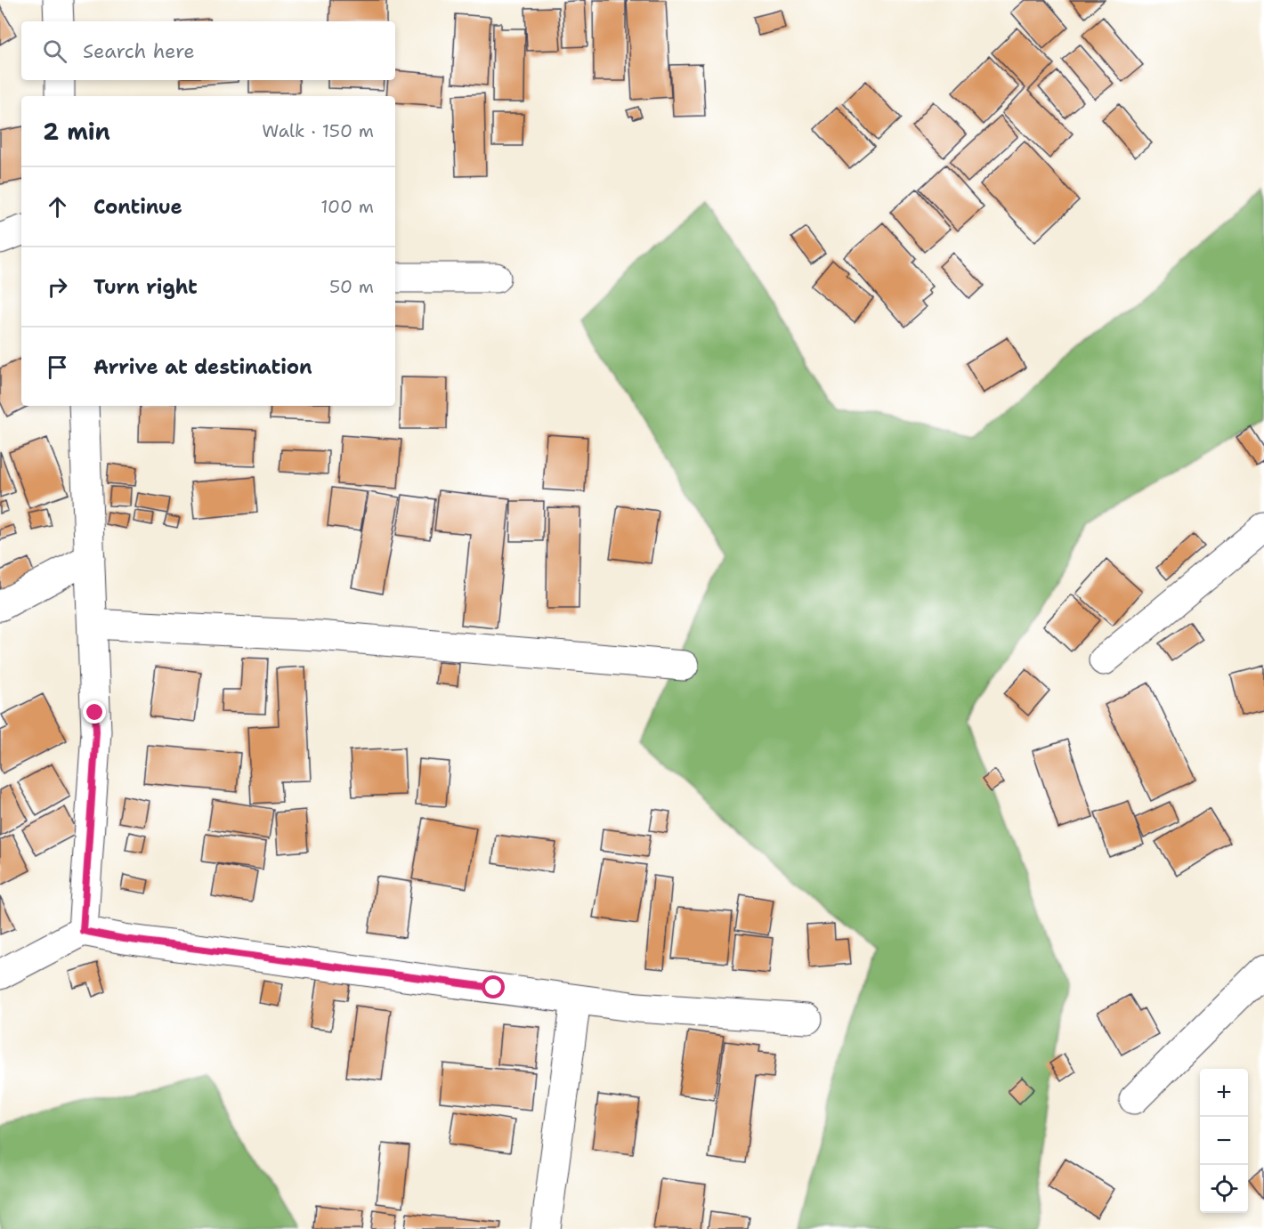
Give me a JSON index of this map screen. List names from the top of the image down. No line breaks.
{"page":{"search":"Search here","heading":["2 min","Walk · 150 m"],"list":[["Continue","100 m"],["Turn right","50 m"],"Arrive at destination"],"map_buttons":["+","−"]}}
